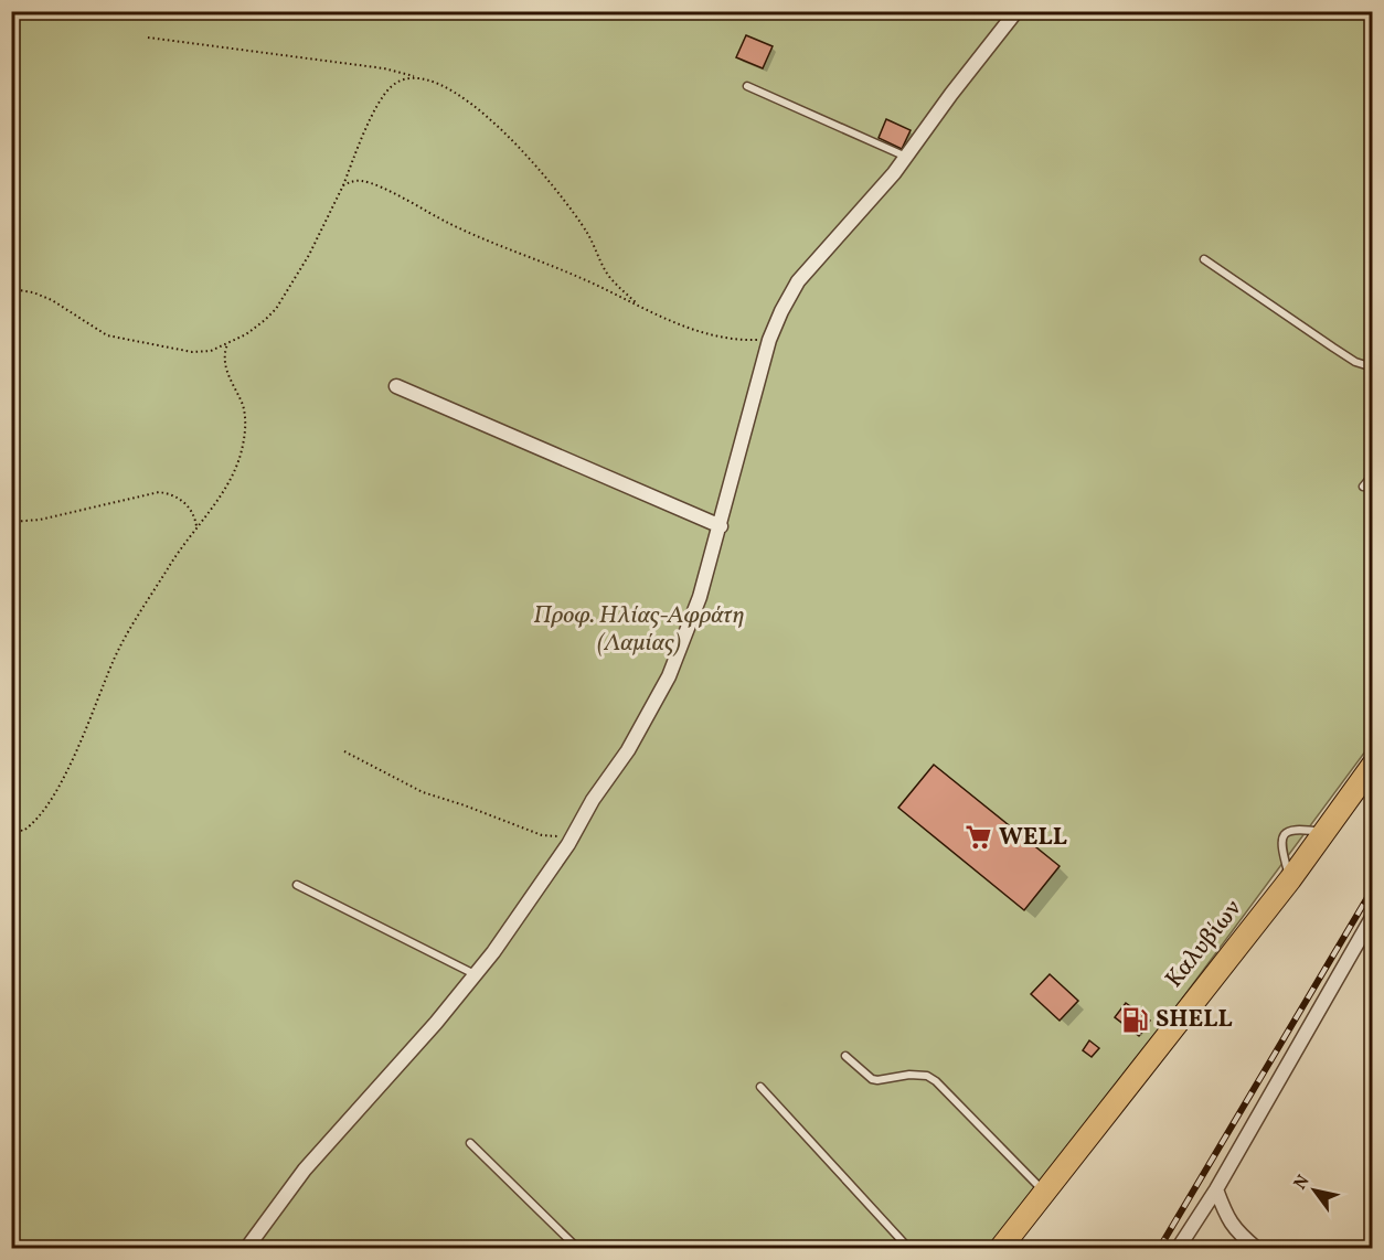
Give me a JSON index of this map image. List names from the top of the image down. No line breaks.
{"streets":{"main road":["Καλυβίων"]},"parks":["Προφ. Ηλίας-Αφράτη (Λαμίας)"],"places":{"supermarket":["WELL"],"fuel station":["SHELL"]},"north":"top left"}
